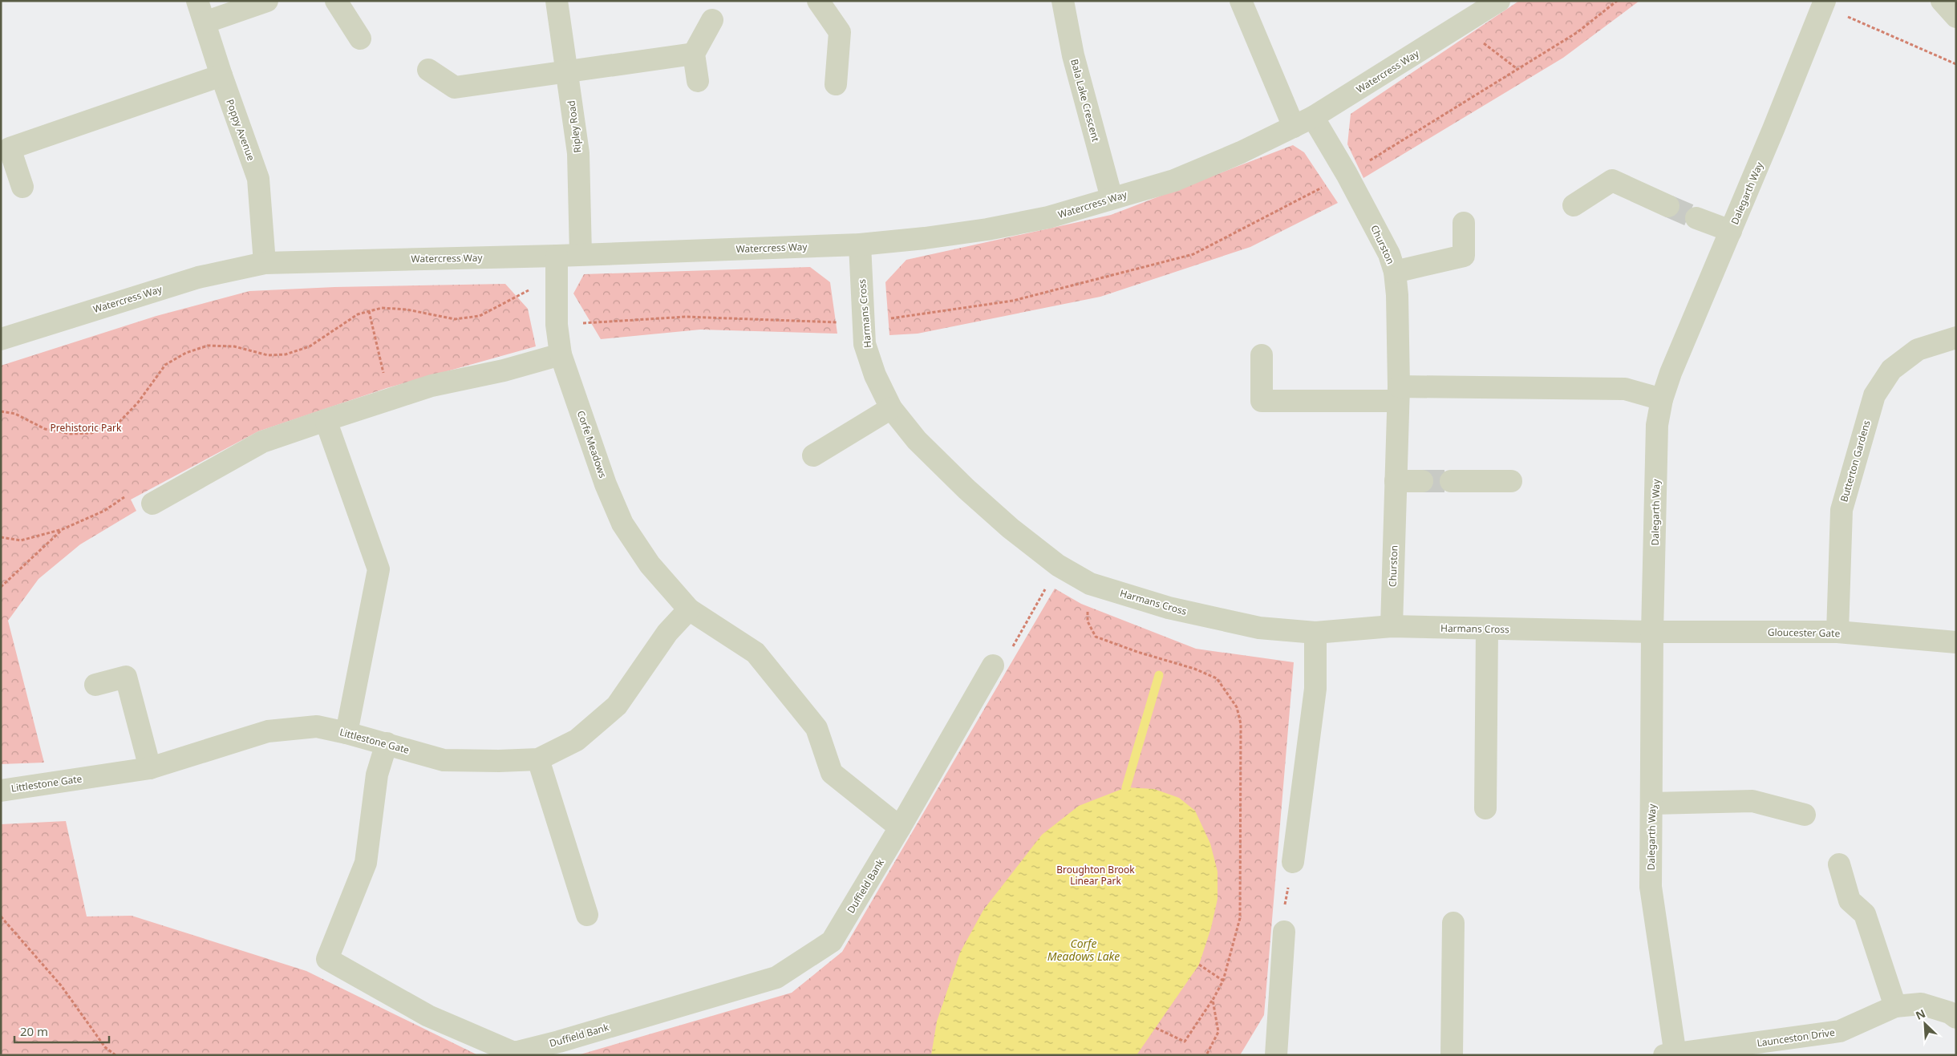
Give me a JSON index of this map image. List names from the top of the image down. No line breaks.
{"streets":{"street":["Watercress Way","Bala Lake Crescent","Ripley Road","Poppy Avenue","Dalegarth Way","Churston","Harmans Cross","Corfe Meadows","Butterton Gardens","Gloucester Gate","Littlestone Gate","Duffield Bank","Launceston Drive"]},"crossings":[["Watercress Way","Bala Lake Crescent"],["Watercress Way","Ripley Road"],["Watercress Way","Poppy Avenue"],["Watercress Way","Churston"],["Watercress Way","Harmans Cross"],["Watercress Way","Corfe Meadows"],["Dalegarth Way","Harmans Cross"],["Dalegarth Way","Gloucester Gate"],["Dalegarth Way","Launceston Drive"],["Churston","Harmans Cross"],["Harmans Cross","Gloucester Gate"],["Corfe Meadows","Littlestone Gate"],["Butterton Gardens","Gloucester Gate"],["Littlestone Gate","Duffield Bank"]],"water":["Corfe Meadows Lake"],"parks":["Prehistoric Park","Broughton Brook Linear Park"],"scale_bar":"20 m","north":"top left"}
